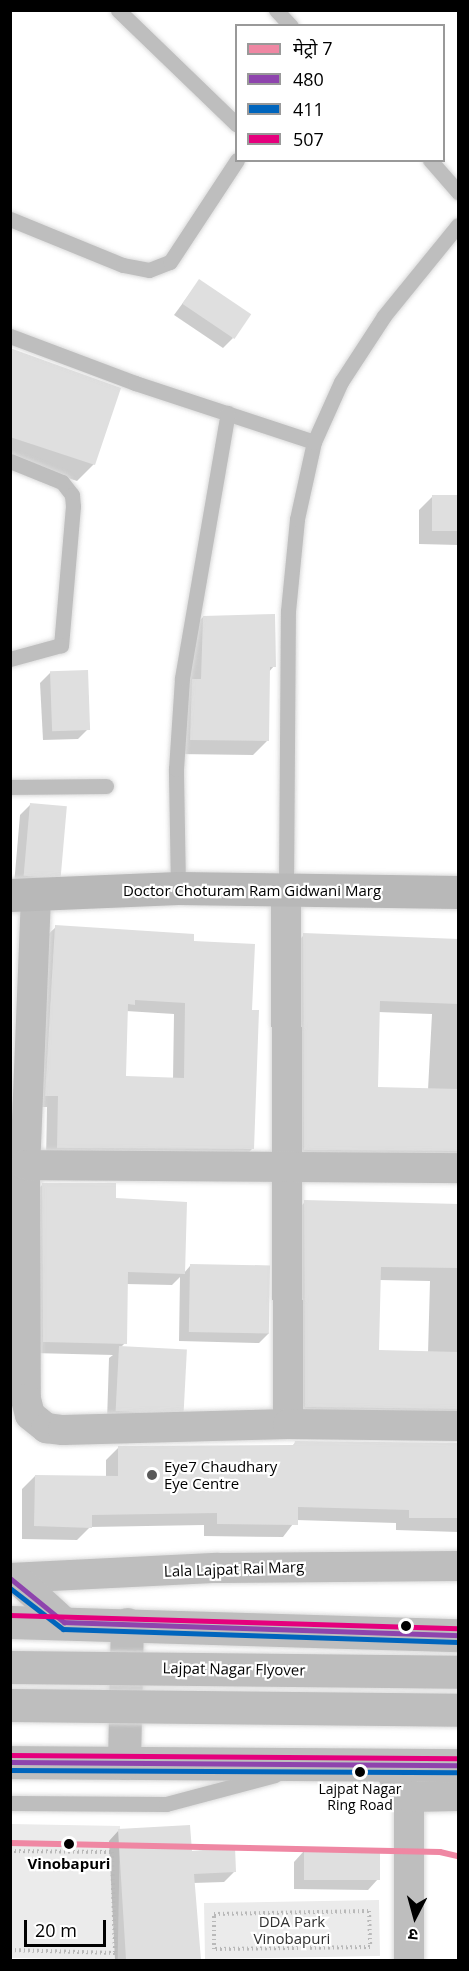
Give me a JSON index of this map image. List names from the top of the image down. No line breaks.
{"streets":{"main road":["Lajpat Nagar Flyover"],"street":["Doctor Choturam Ram Gidwani Marg","Lala Lajpat Rai Marg"]},"parks":["DDA Park Vinobapuri"],"places":["Eye7 Chaudhary Eye Centre","Lajpat Nagar Ring Road","Vinobapuri"],"lines":["transit line 480","transit line 411","transit line 507","metro line 7"],"legend":["मेट्रो 7","480","411","507"],"scale_bar":"20 m","north":"bottom"}
